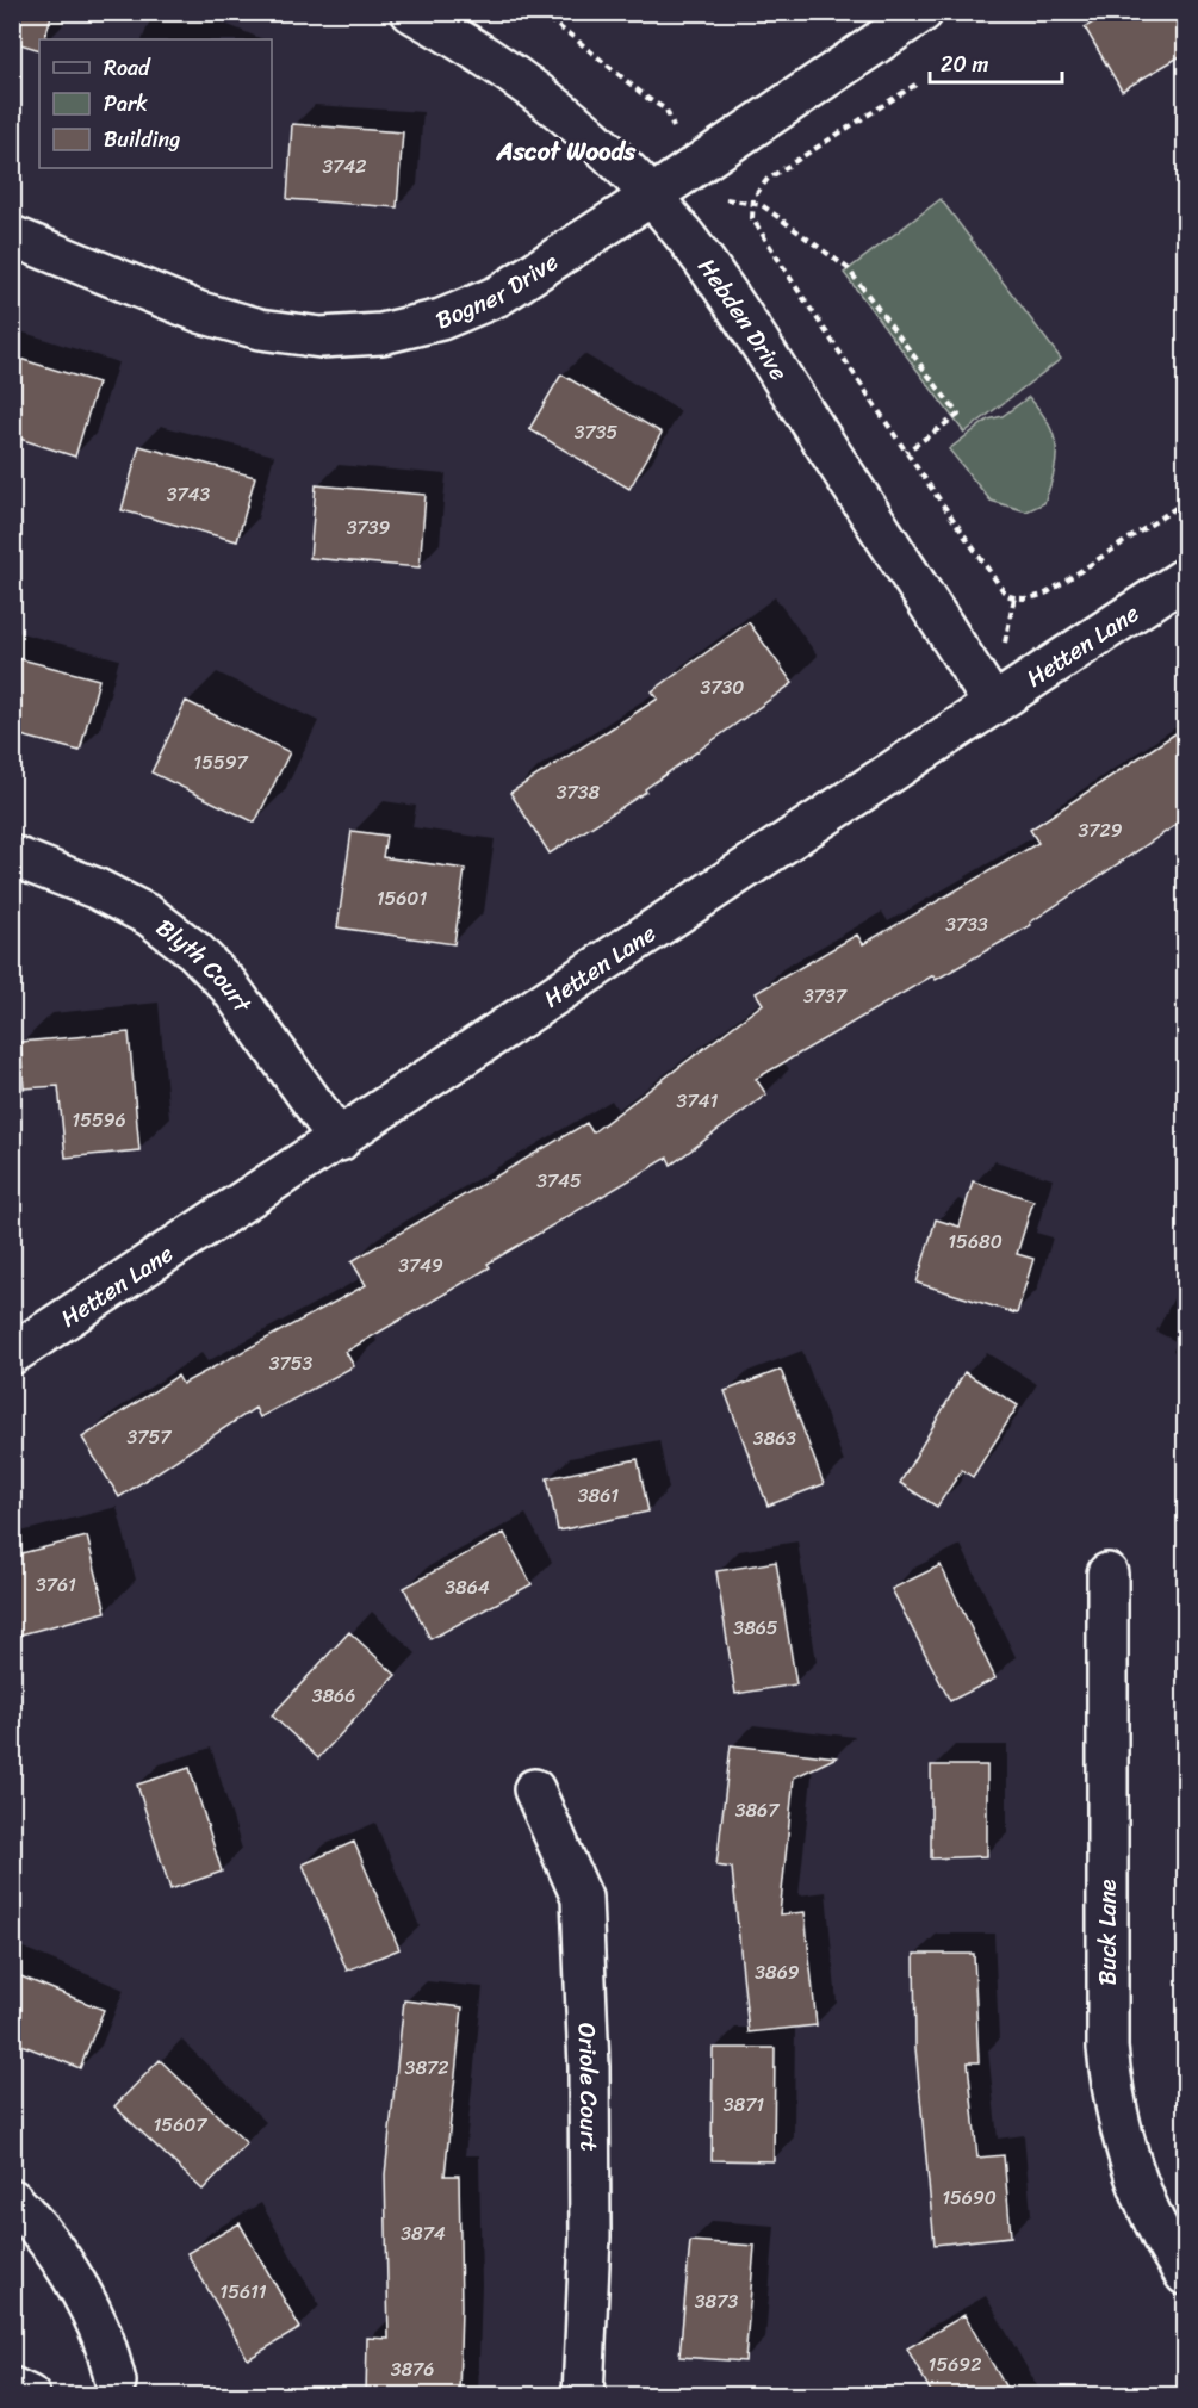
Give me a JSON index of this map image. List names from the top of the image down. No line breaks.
{"streets":{"street":["Bogner Drive","Hebden Drive","Hetten Lane","Blyth Court","Buck Lane","Oriole Court"]},"crossings":[["Bogner Drive","Hebden Drive"],["Hebden Drive","Hetten Lane"],["Hetten Lane","Blyth Court"]],"districts":["Ascot Woods"],"house_numbers":["3742","3735","3743","3739","3730","15597","3738","3729","15601","3733","3737","3741","15596","3745","15680","3749","3753","3757","3863","3861","3761","3864","3865","3866","3867","3869","3872","3871","15607","15690","3874","15611","3873","15692","3876"],"legend":["Road","Park","Building"],"scale_bar":"20 m"}
